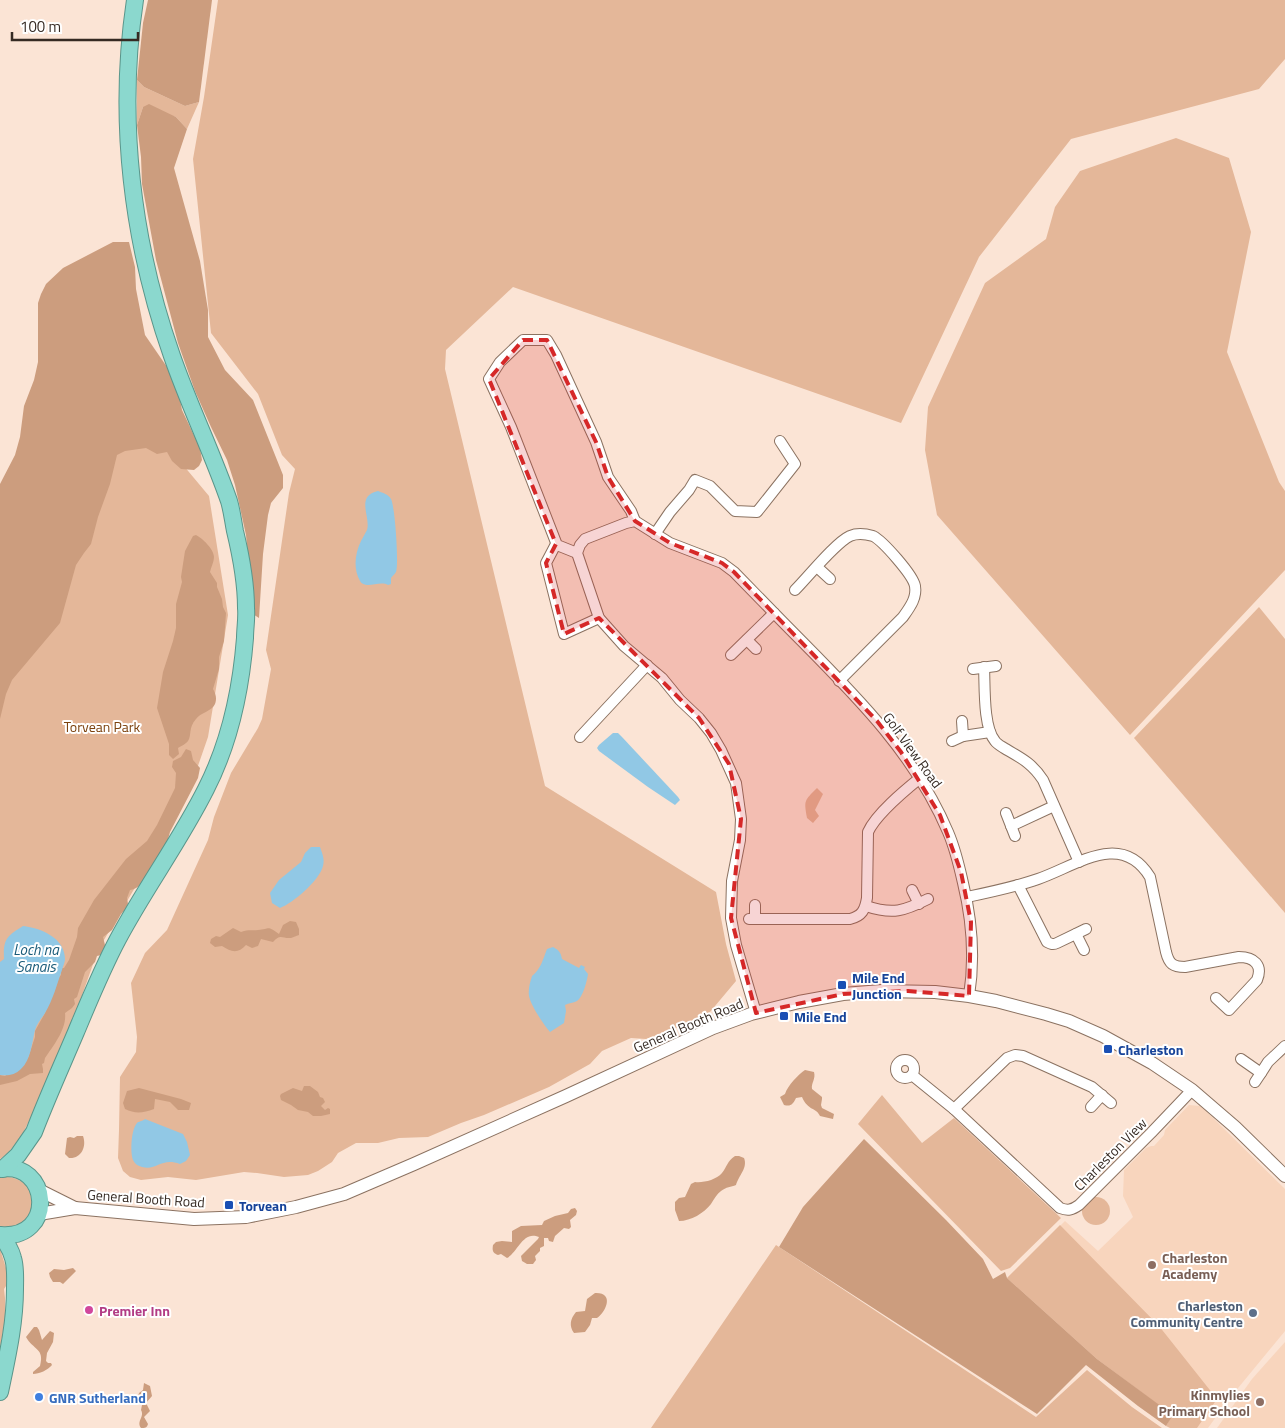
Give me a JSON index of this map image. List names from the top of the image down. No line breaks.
{"streets":{"street":["Golf View Road","General Booth Road","Charleston View"]},"crossings":[["Golf View Road","General Booth Road"],["General Booth Road","Charleston View"]],"water":["Loch na Sanais"],"parks":["Torvean Park"],"places":{"transit":["Mile End Junction","Mile End","Charleston","Torvean"],"other":["Charleston Academy","Premier Inn","Charleston Community Centre","GNR Sutherland","Kinmylies Primary School"]},"scale_bar":"100 m"}
